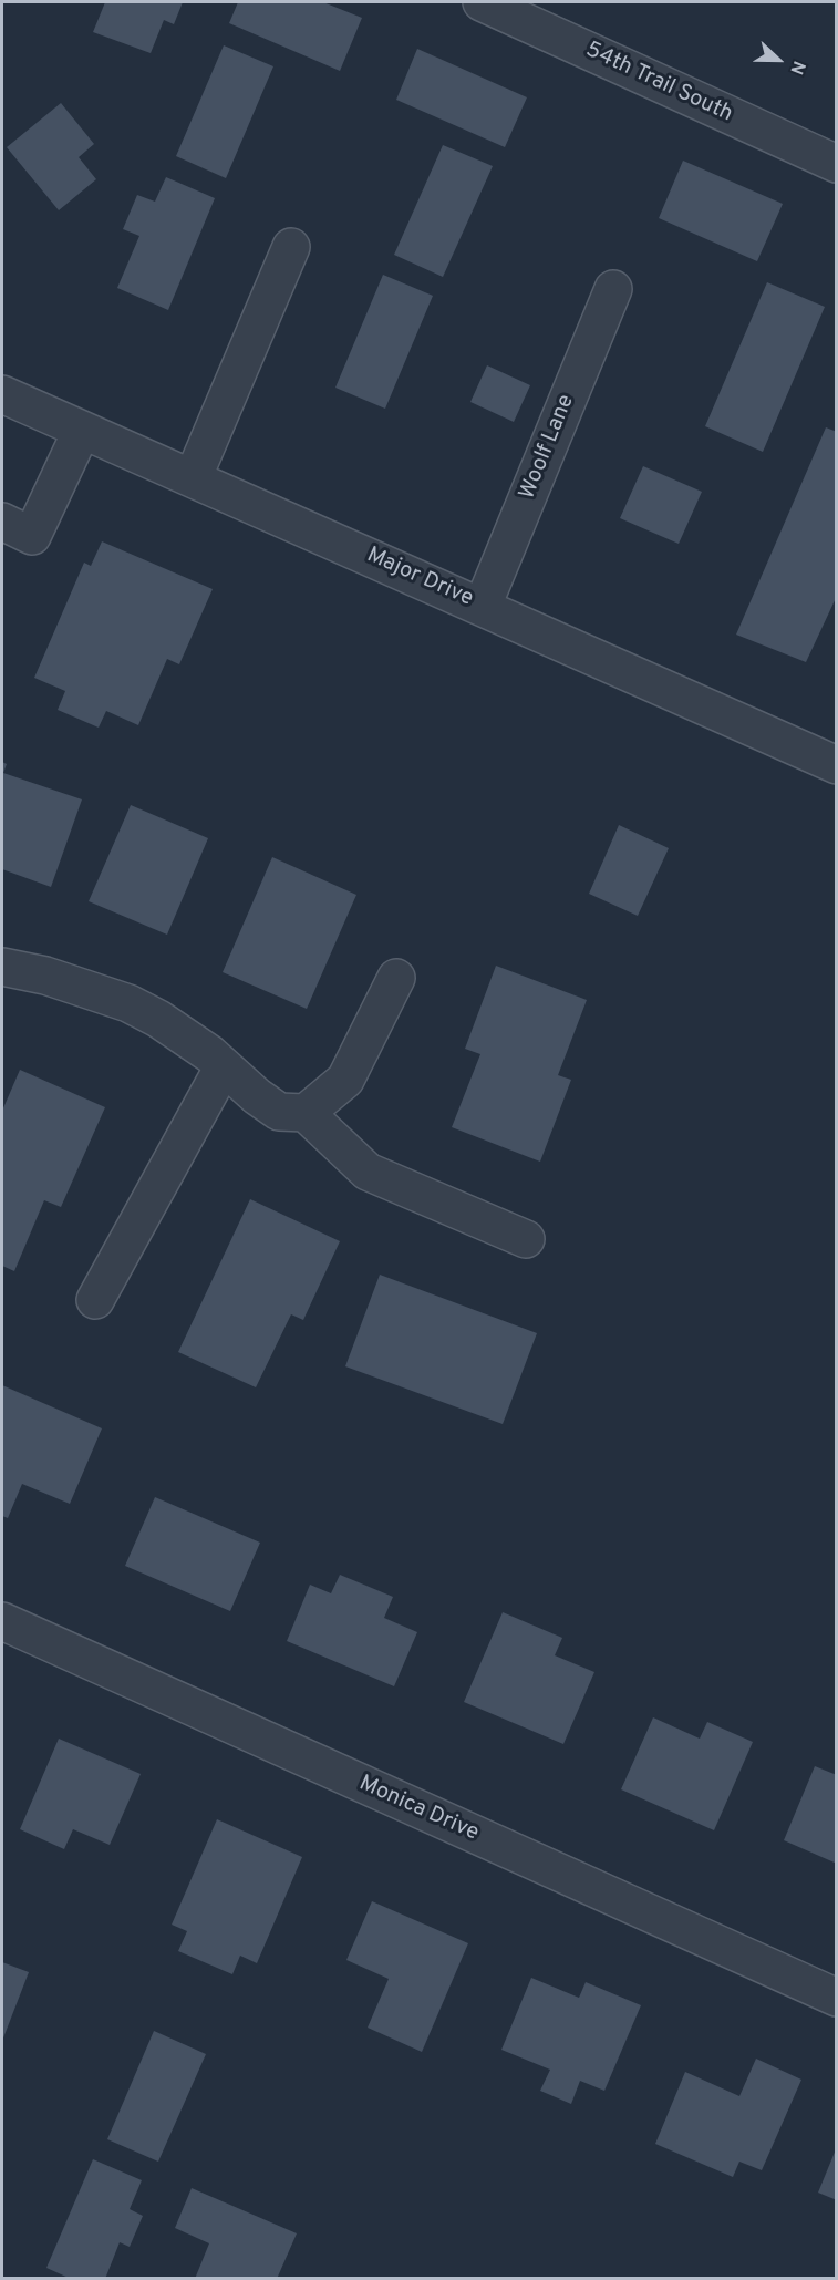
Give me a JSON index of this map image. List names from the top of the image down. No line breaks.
{"streets":{"street":["54th Trail South","Woolf Lane","Major Drive","Monica Drive"]},"crossings":[["Woolf Lane","Major Drive"]],"north":"right"}
